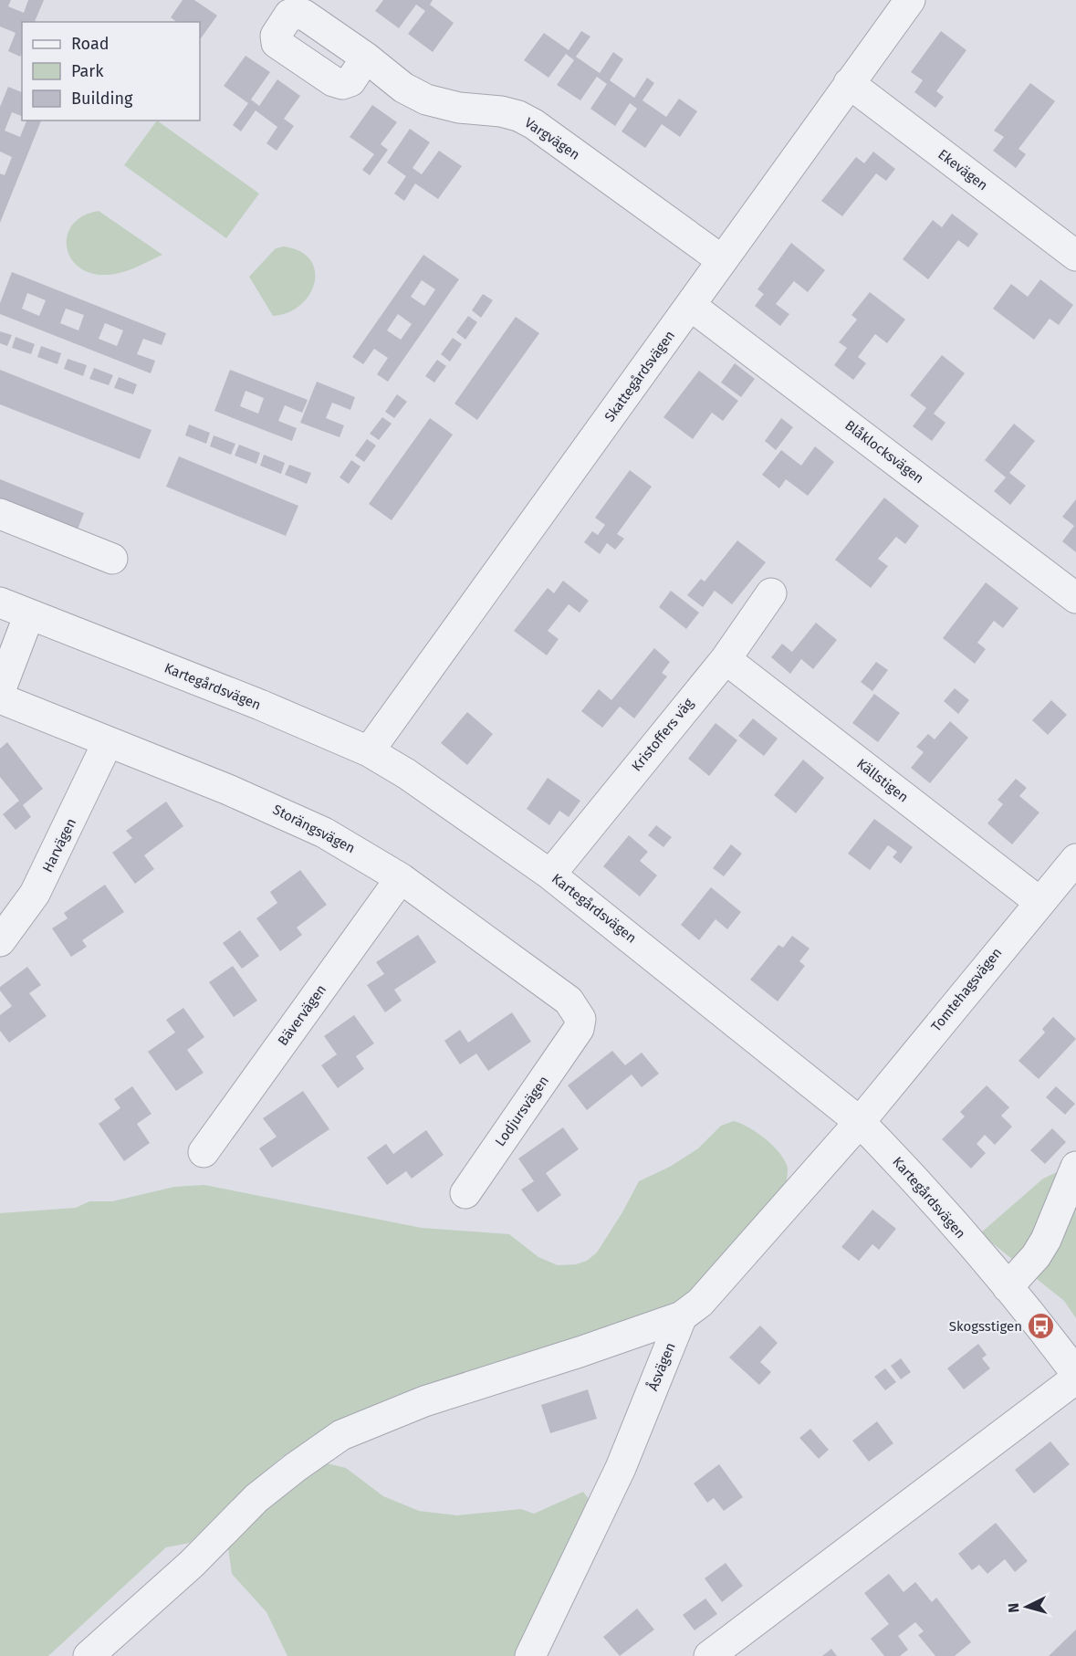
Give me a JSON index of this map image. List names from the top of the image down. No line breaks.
{"streets":{"street":["Vargvägen","Ekevägen","Skattegårdsvägen","Blåklocksvägen","Kartegårdsvägen","Kristoffers väg","Källstigen","Storängsvägen","Harvägen","Tomtehagsvägen","Bävervägen","Lodjursvägen","Åsvägen"]},"crossings":[["Vargvägen","Skattegårdsvägen"],["Ekevägen","Skattegårdsvägen"],["Skattegårdsvägen","Blåklocksvägen"],["Skattegårdsvägen","Kartegårdsvägen"],["Kartegårdsvägen","Kristoffers väg"],["Kartegårdsvägen","Tomtehagsvägen"],["Kartegårdsvägen","Åsvägen"],["Kristoffers väg","Källstigen"],["Källstigen","Tomtehagsvägen"],["Storängsvägen","Harvägen"],["Storängsvägen","Bävervägen"],["Storängsvägen","Lodjursvägen"],["Tomtehagsvägen","Åsvägen"]],"places":{"bus stop":["Skogsstigen"]},"legend":["Road","Park","Building"],"north":"left"}
